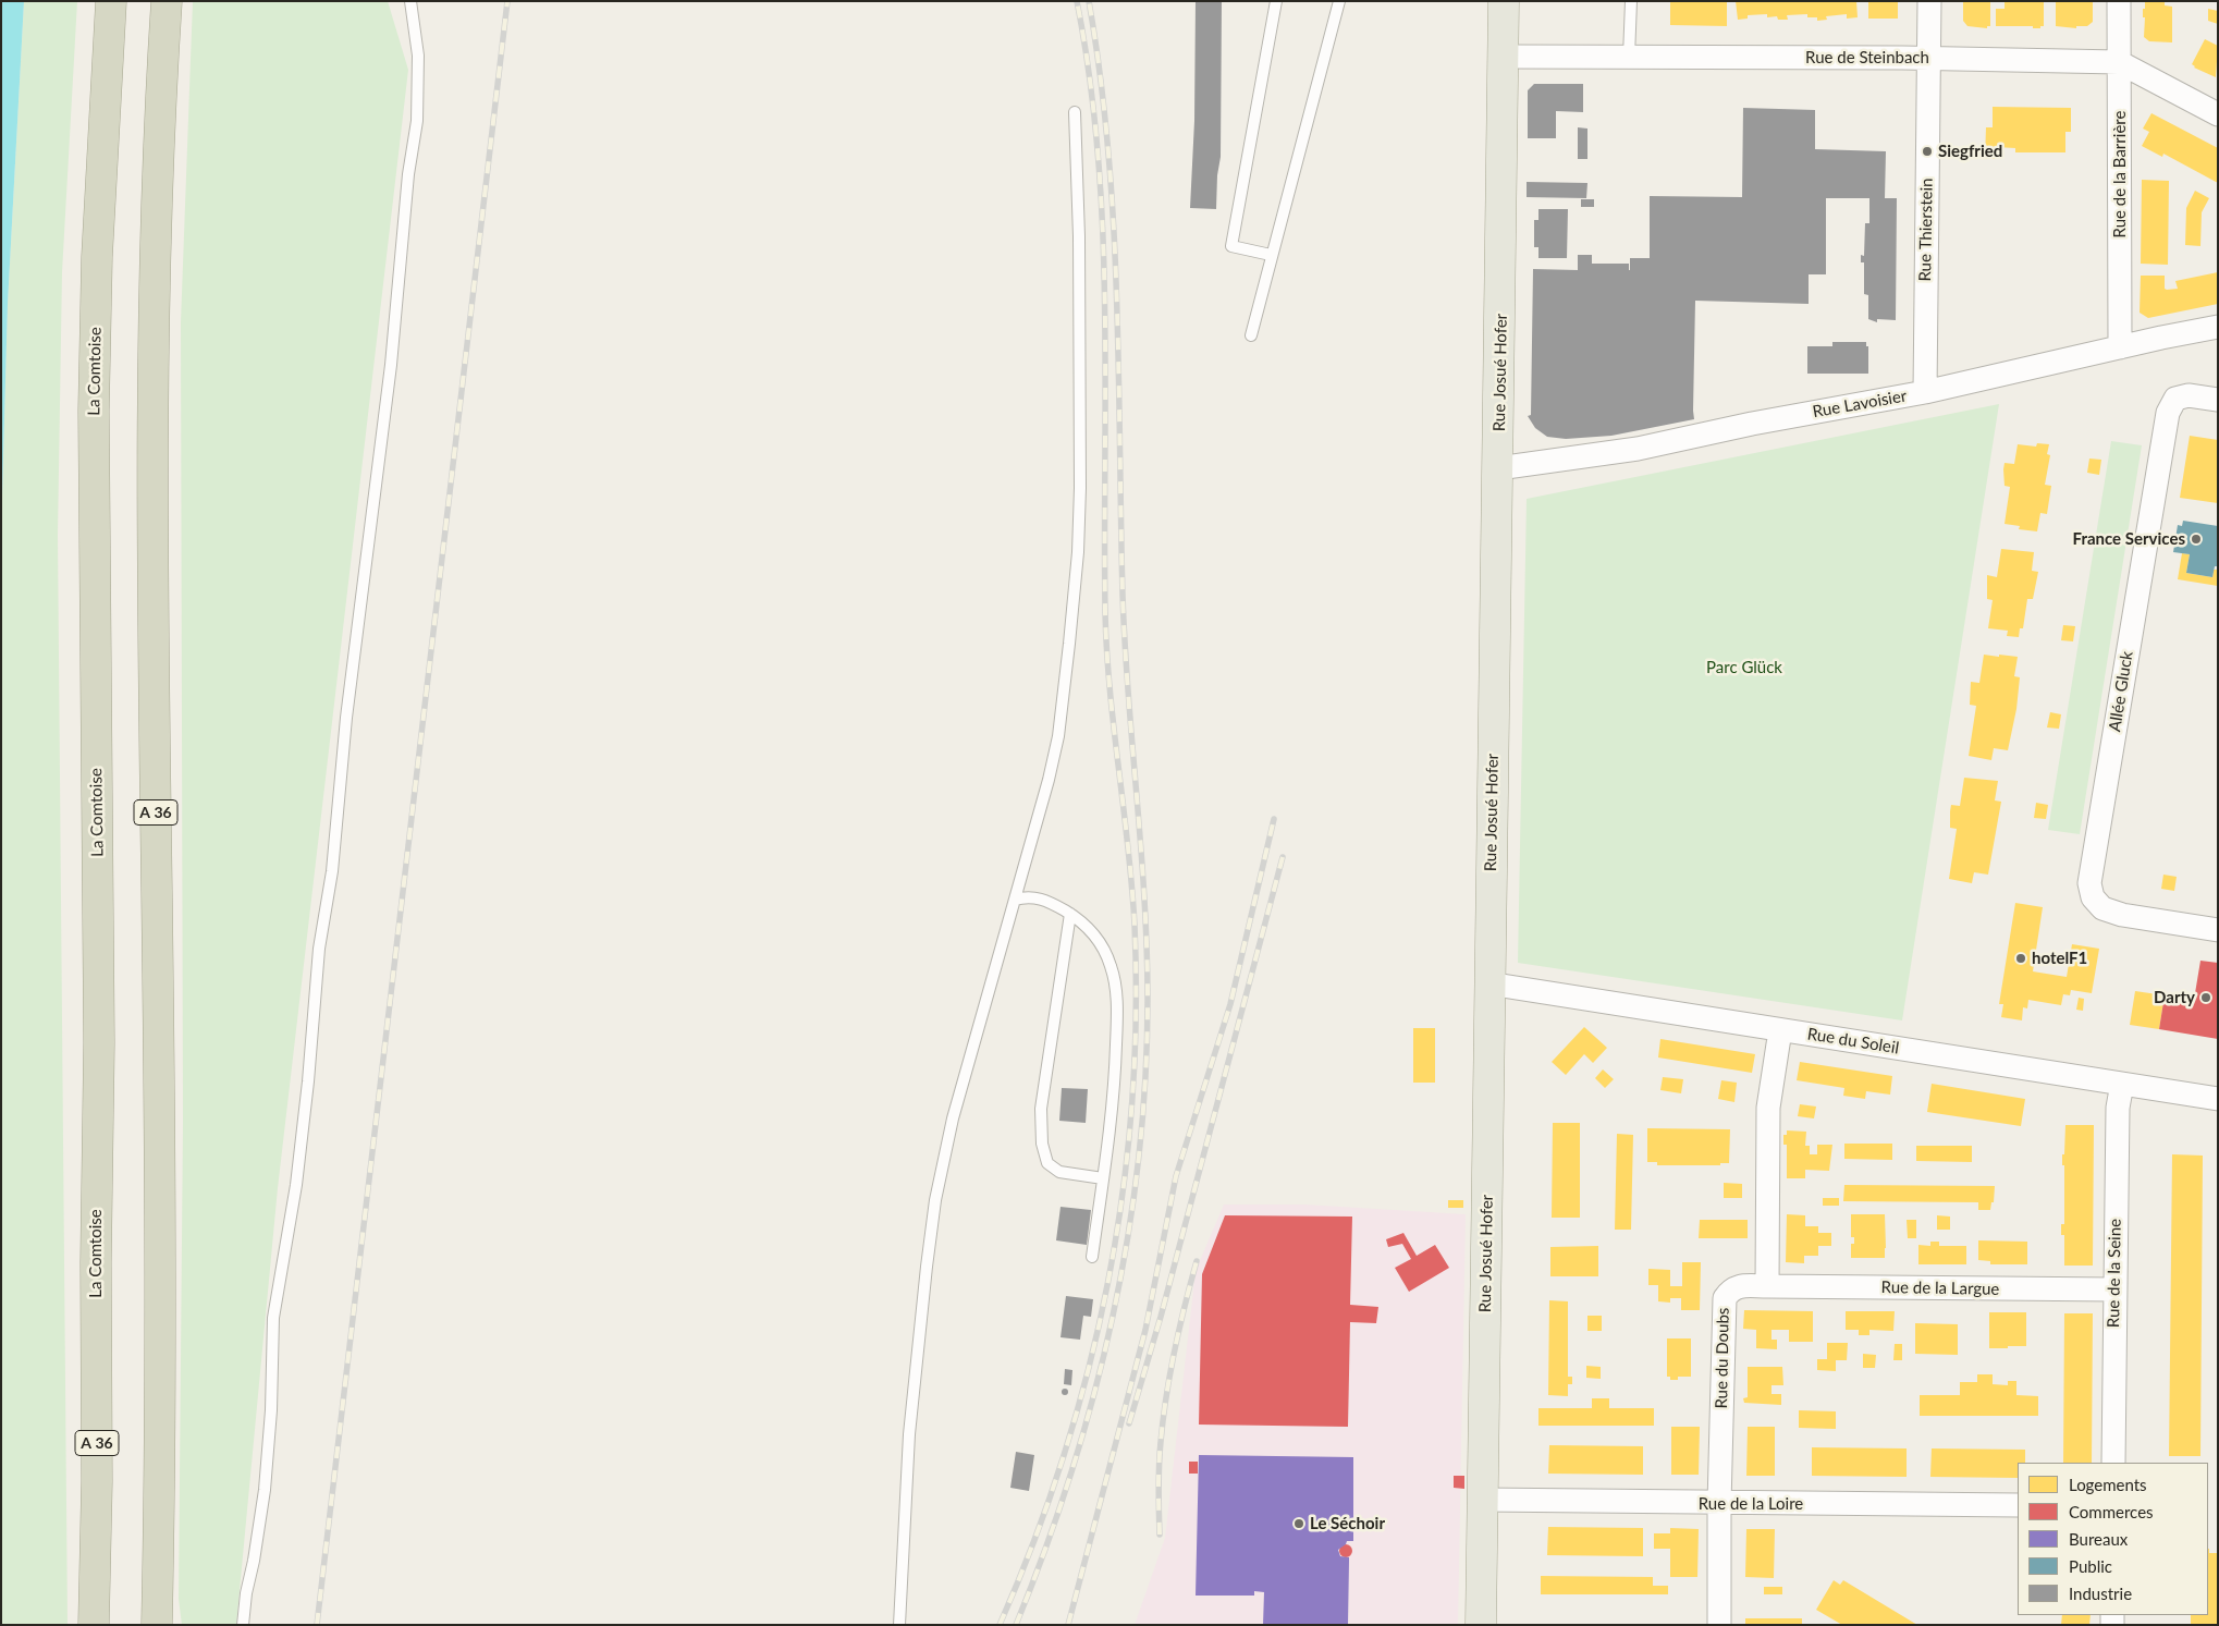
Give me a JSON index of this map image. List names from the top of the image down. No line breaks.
{"streets":{"highway":["La Comtoise","A 36"],"main road":["Rue Josué Hofer"],"street":["Rue de Steinbach","Rue de la Barrière","Rue Thierstein","Rue Lavoisier","Allée Gluck","Rue du Soleil","Rue de la Seine","Rue de la Largue","Rue du Doubs","Rue de la Loire"]},"crossings":[["Rue de Steinbach","Rue de la Barrière"],["Rue de Steinbach","Rue Thierstein"],["Rue de Steinbach","Rue Josué Hofer"],["Rue de la Barrière","Rue Lavoisier"],["Rue Thierstein","Rue Lavoisier"],["Rue Josué Hofer","Rue Lavoisier"],["Rue Josué Hofer","Rue du Soleil"],["Rue Josué Hofer","Rue de la Loire"],["Rue du Soleil","Rue de la Seine"],["Rue de la Seine","Rue de la Largue"],["Rue de la Largue","Rue du Doubs"],["Rue du Doubs","Rue de la Loire"]],"parks":["Parc Glück"],"places":["Siegfried","France Services","hotelF1","Darty","Le Séchoir"],"legend":["Logements","Commerces","Bureaux","Public","Industrie"]}
